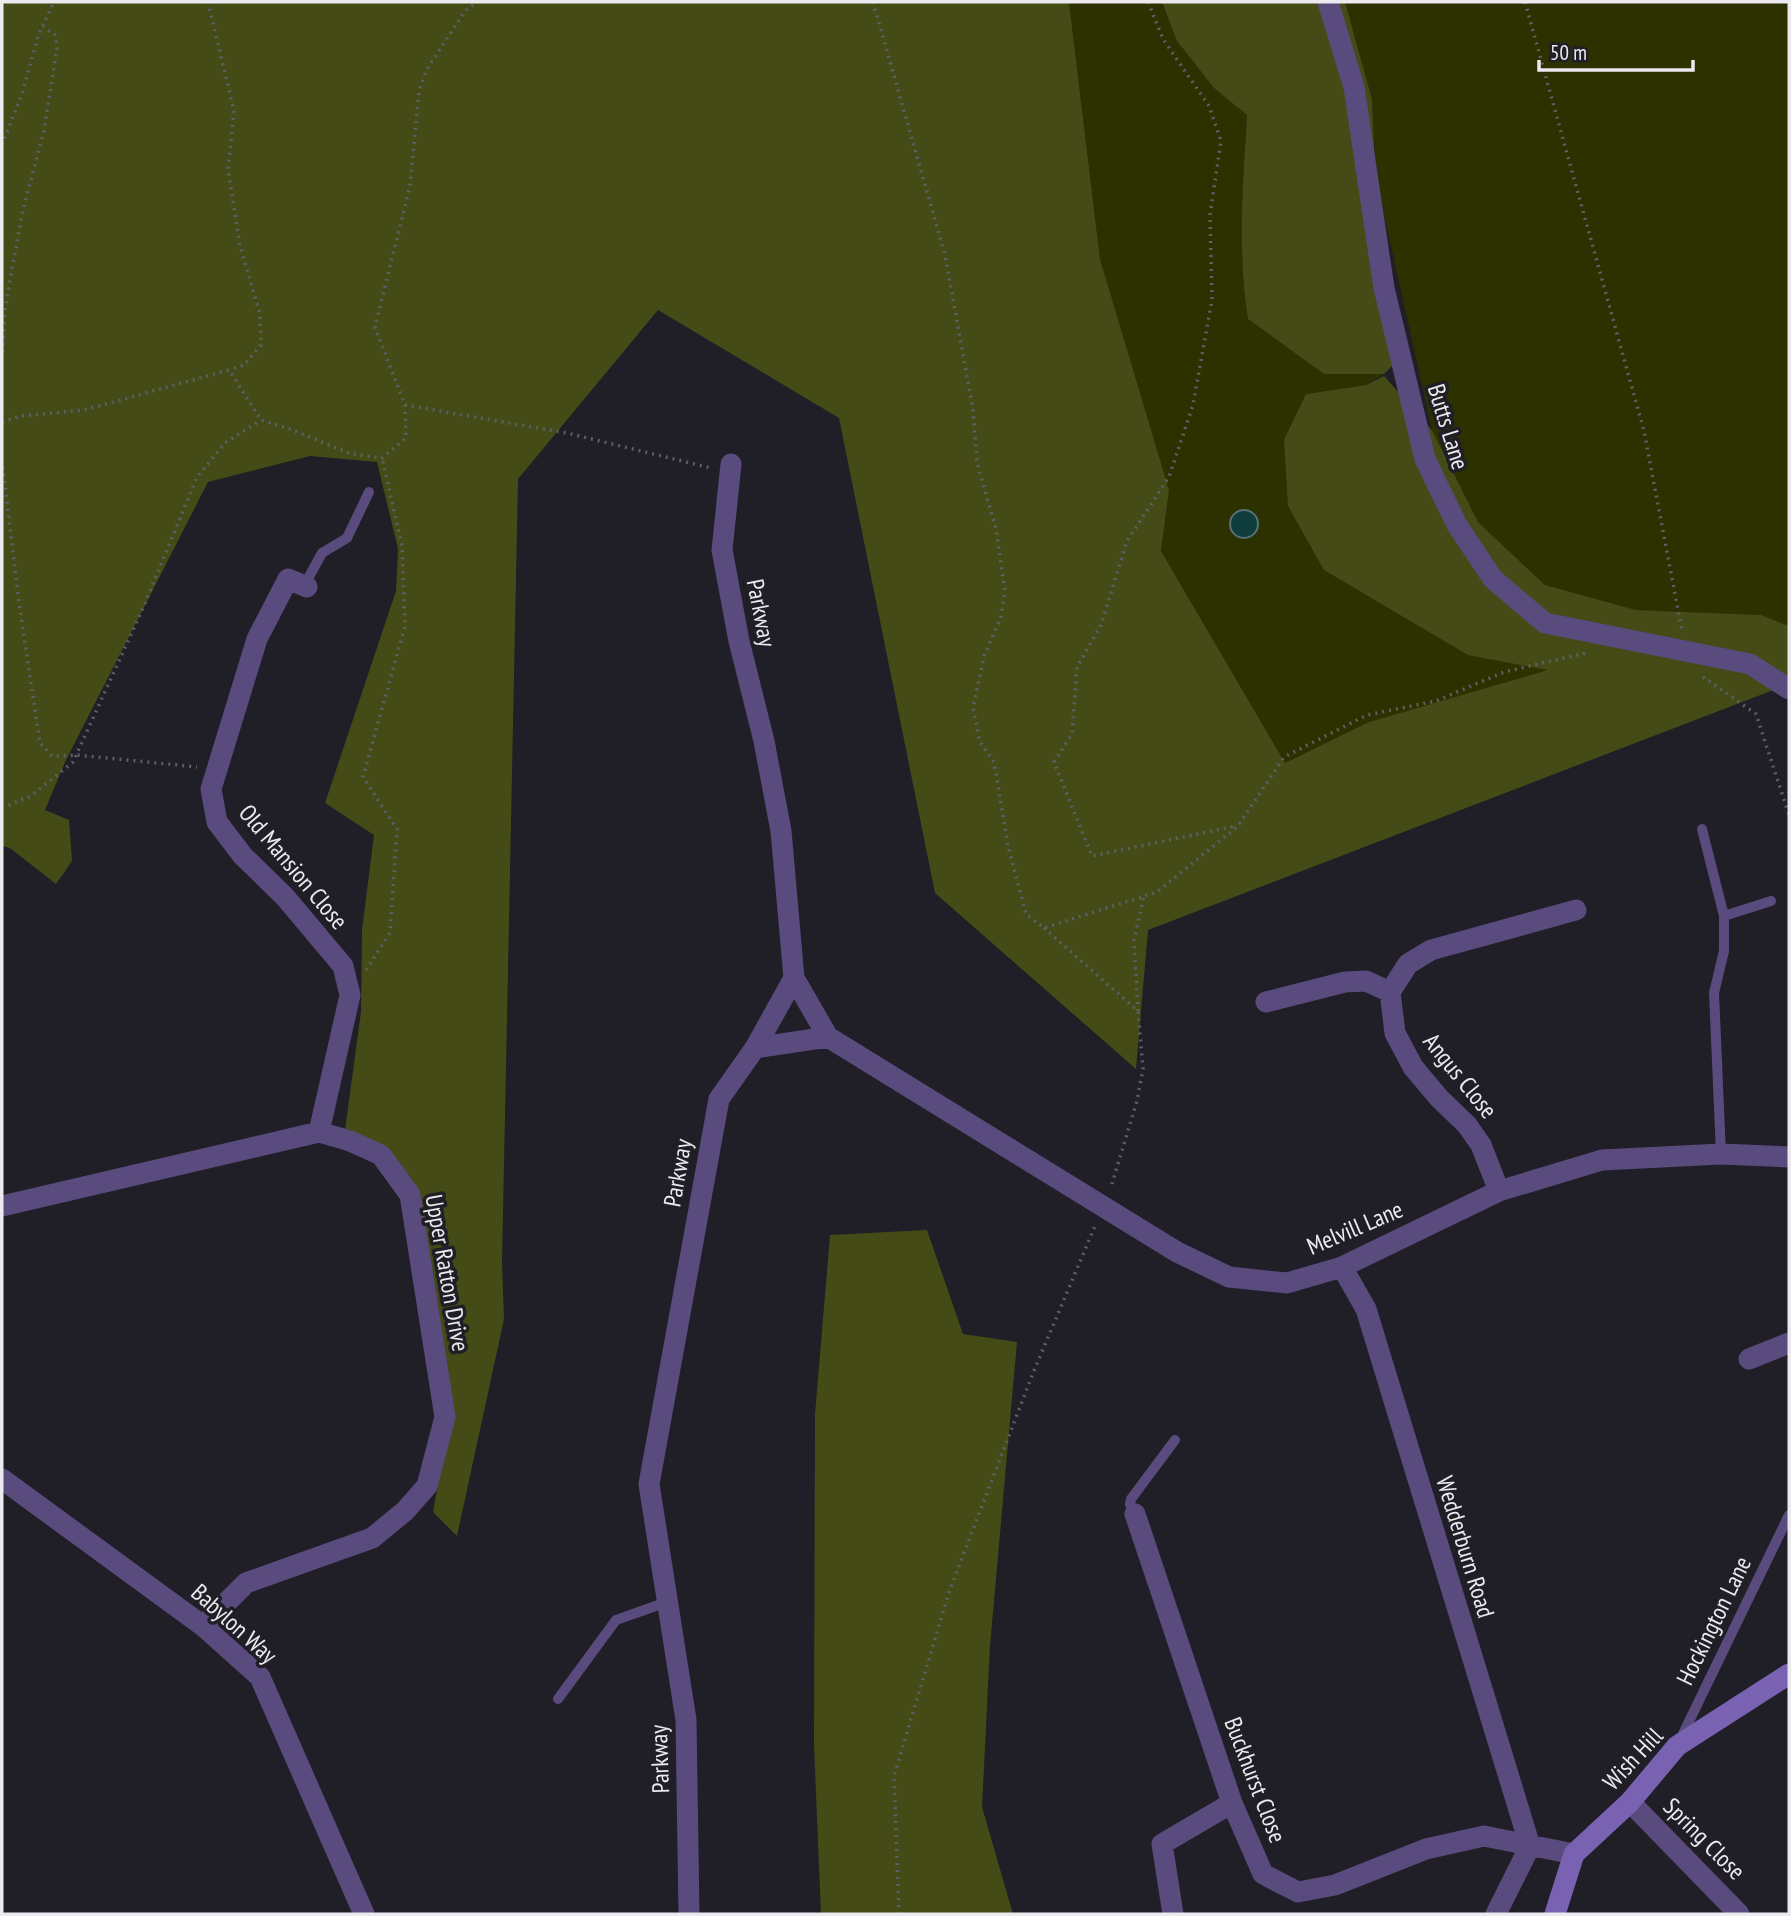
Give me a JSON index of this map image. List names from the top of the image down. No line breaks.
{"streets":{"street":["Butts Lane","Parkway","Old Mansion Close","Angus Close","Melvill Lane","Upper Ratton Drive","Wedderburn Road","Babylon Way","Wish Hill","Buckhurst Close","Spring Close"],"lane":["Hockington Lane"]},"crossings":[["Angus Close","Melvill Lane"],["Melvill Lane","Wedderburn Road"],["Upper Ratton Drive","Babylon Way"],["Wedderburn Road","Buckhurst Close"],["Hockington Lane","Wish Hill"],["Wish Hill","Buckhurst Close"],["Wish Hill","Spring Close"]],"scale_bar":"50 m"}
